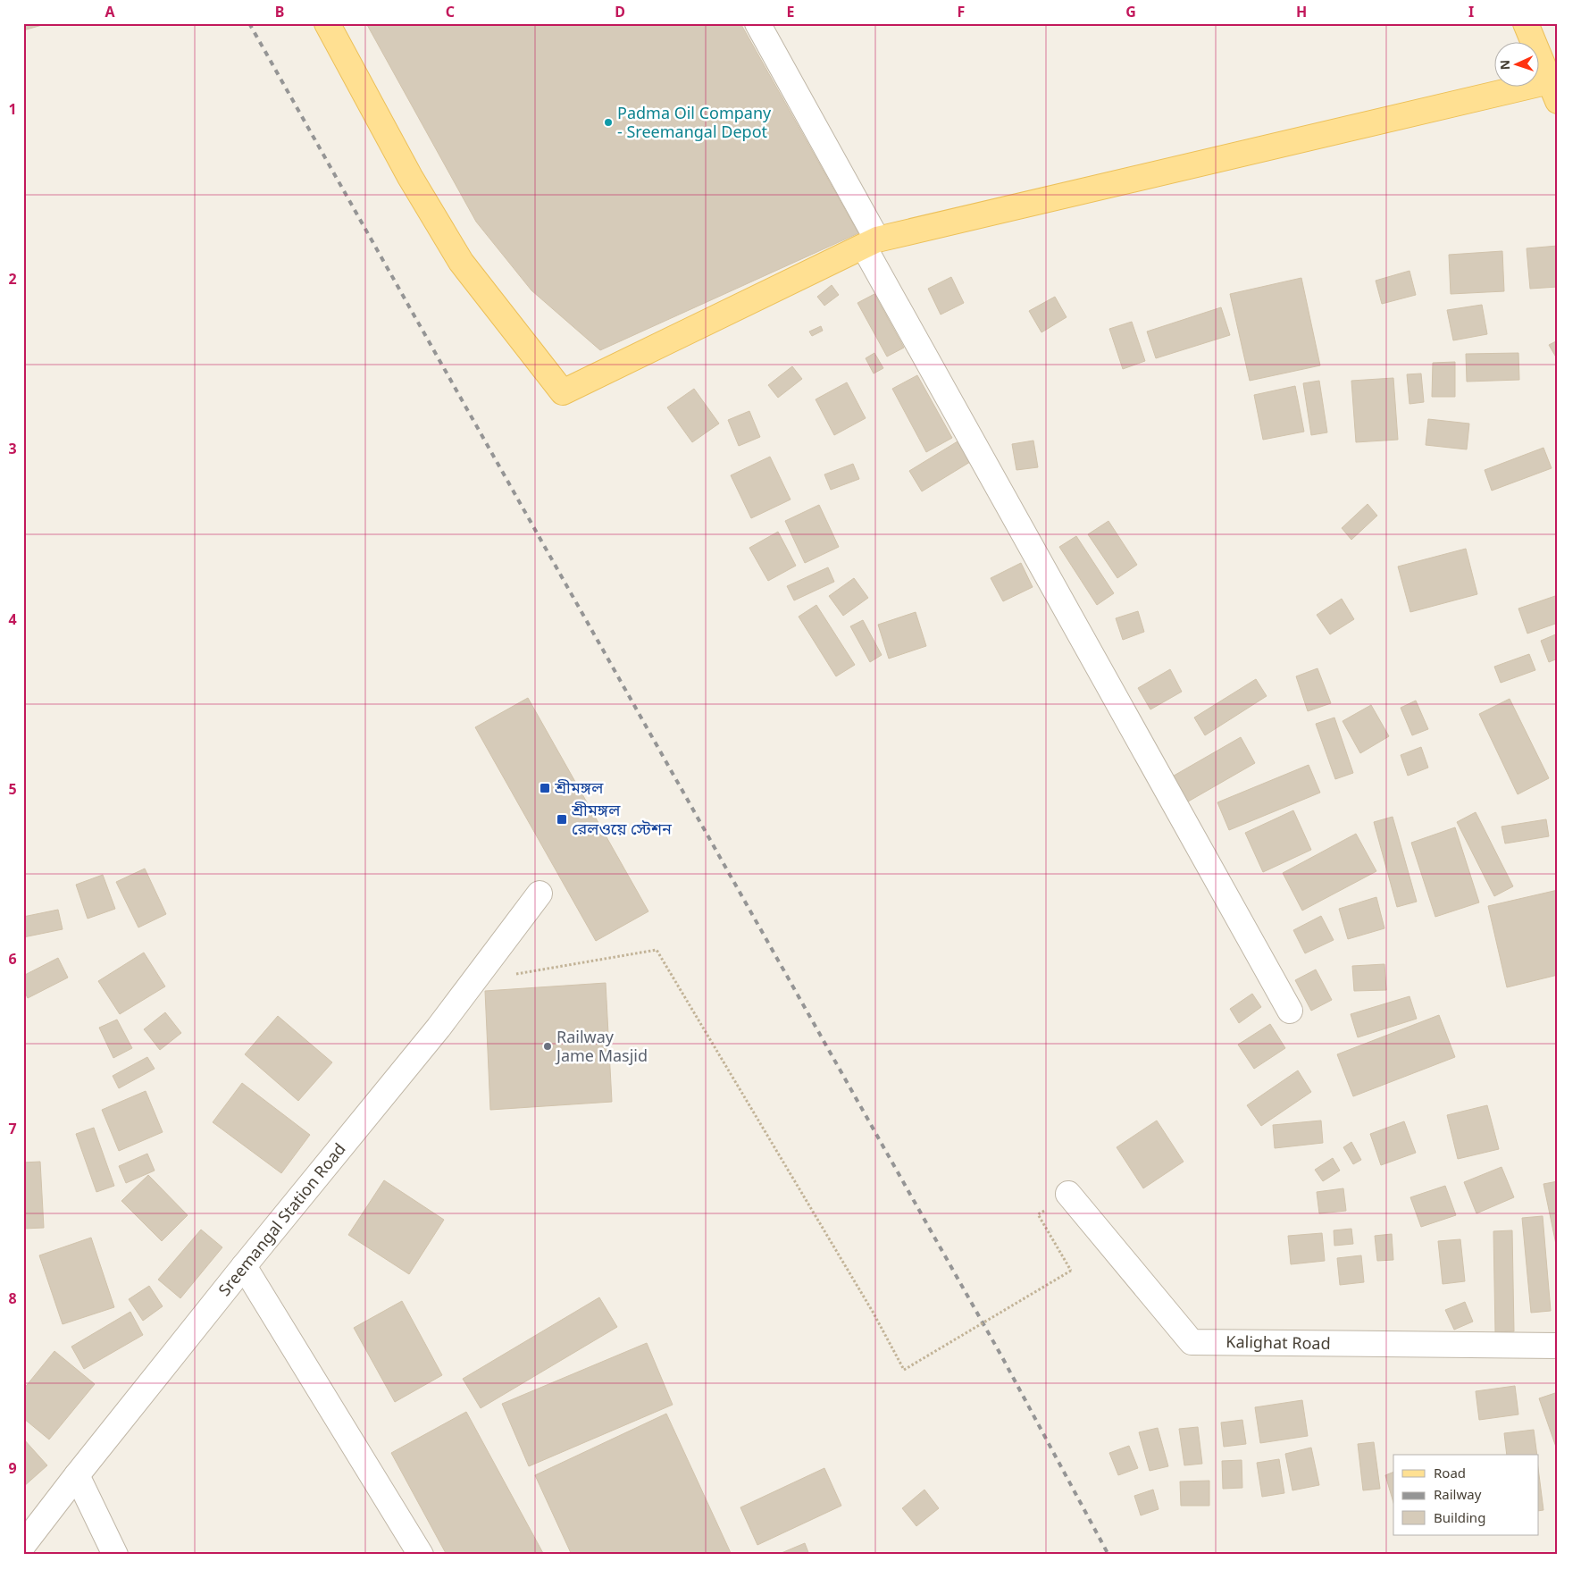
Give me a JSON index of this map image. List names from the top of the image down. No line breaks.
{"streets":{"street":["Sreemangal Station Road","Kalighat Road"]},"places":{"other":["Padma Oil Company - Sreemangal Depot","Railway Jame Masjid"],"transit":["শ্রীমঙ্গল","শ্রীমঙ্গল রেলওয়ে স্টেশন"]},"legend":["Road","Railway","Building"],"north":"left","grid":{"columns":["A","B","C","D","E","F","G","H","I"],"rows":["1","2","3","4","5","6","7","8","9"]}}
